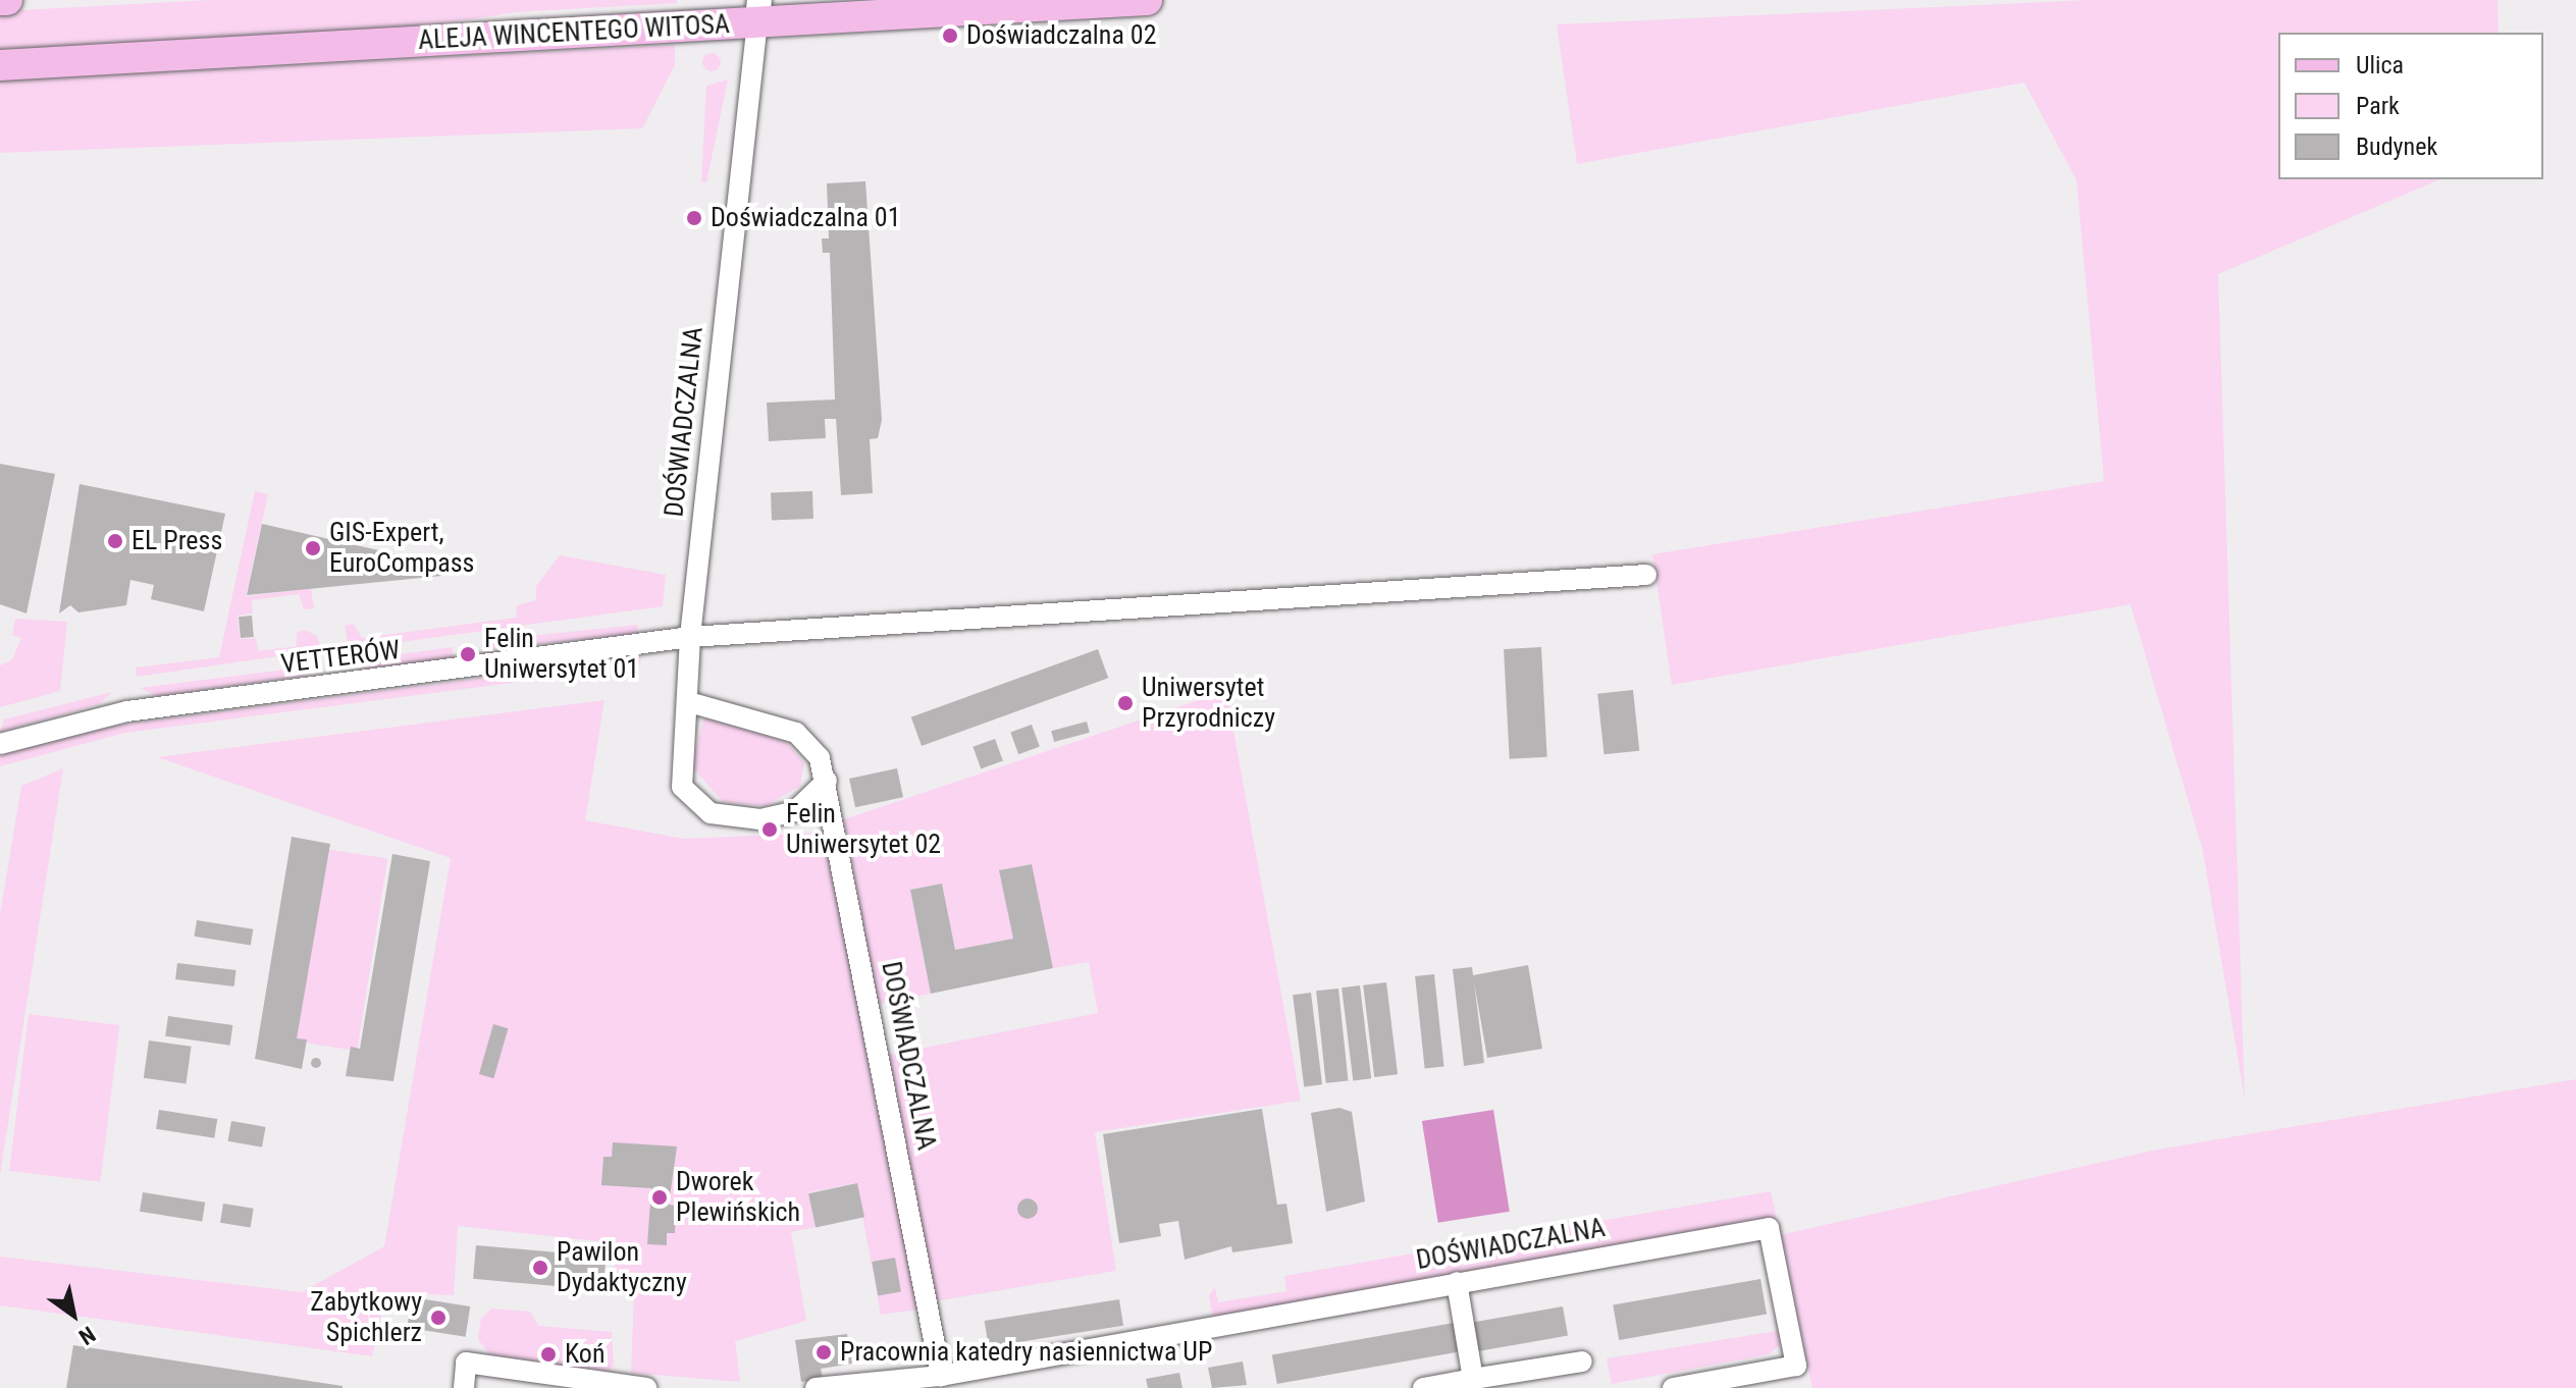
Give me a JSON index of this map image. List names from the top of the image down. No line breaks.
{"streets":{"main road":["ALEJA WINCENTEGO WITOSA"],"street":["DOŚWIADCZALNA","VETTERÓW"]},"crossings":[["ALEJA WINCENTEGO WITOSA","DOŚWIADCZALNA"],["DOŚWIADCZALNA","VETTERÓW"]],"places":["Doświadczalna 02","Doświadczalna 01","EL Press","GIS-Expert, EuroCompass","Felin Uniwersytet 01","Uniwersytet Przyrodniczy","Felin Uniwersytet 02","Dworek Plewińskich","Pawilon Dydaktyczny","Zabytkowy Spichlerz","Pracownia katedry nasiennictwa UP","Koń"],"legend":["Ulica","Park","Budynek"],"north":"bottom right"}
